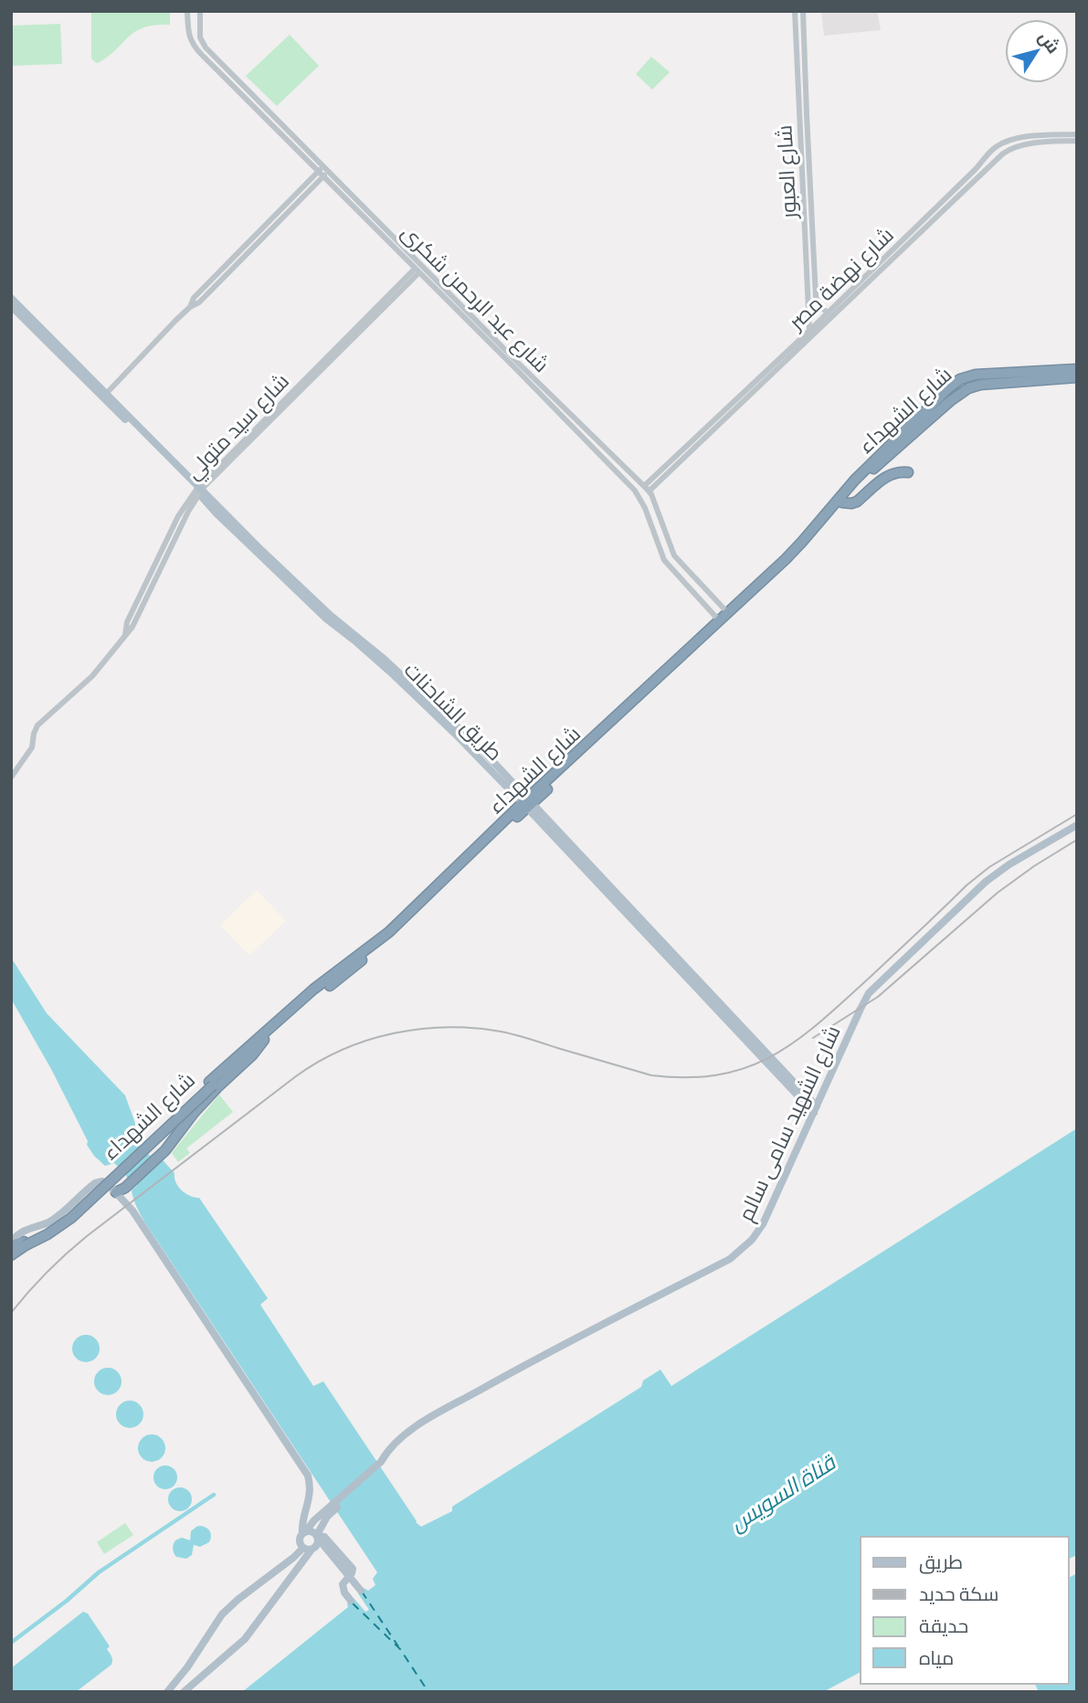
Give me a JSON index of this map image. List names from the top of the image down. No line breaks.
{"streets":{"highway":["شارع الشهداء"],"main road":["طريق الشاحنات","شارع الشهيد سامى سالم"],"street":["شارع العبور","شارع نهضة مصر","شارع عبد الرحمن شكرى","شارع سيد متولي"]},"crossings":[["شارع العبور","شارع نهضة مصر"],["شارع نهضة مصر","شارع عبد الرحمن شكرى"],["شارع عبد الرحمن شكرى","شارع الشهداء"],["شارع عبد الرحمن شكرى","شارع سيد متولي"],["شارع الشهداء","طريق الشاحنات"],["شارع سيد متولي","طريق الشاحنات"],["طريق الشاحنات","شارع الشهيد سامى سالم"]],"water":["قناة السويس"],"legend":["طريق","سكة حديد","حديقة","مياه"],"north":"top right"}
